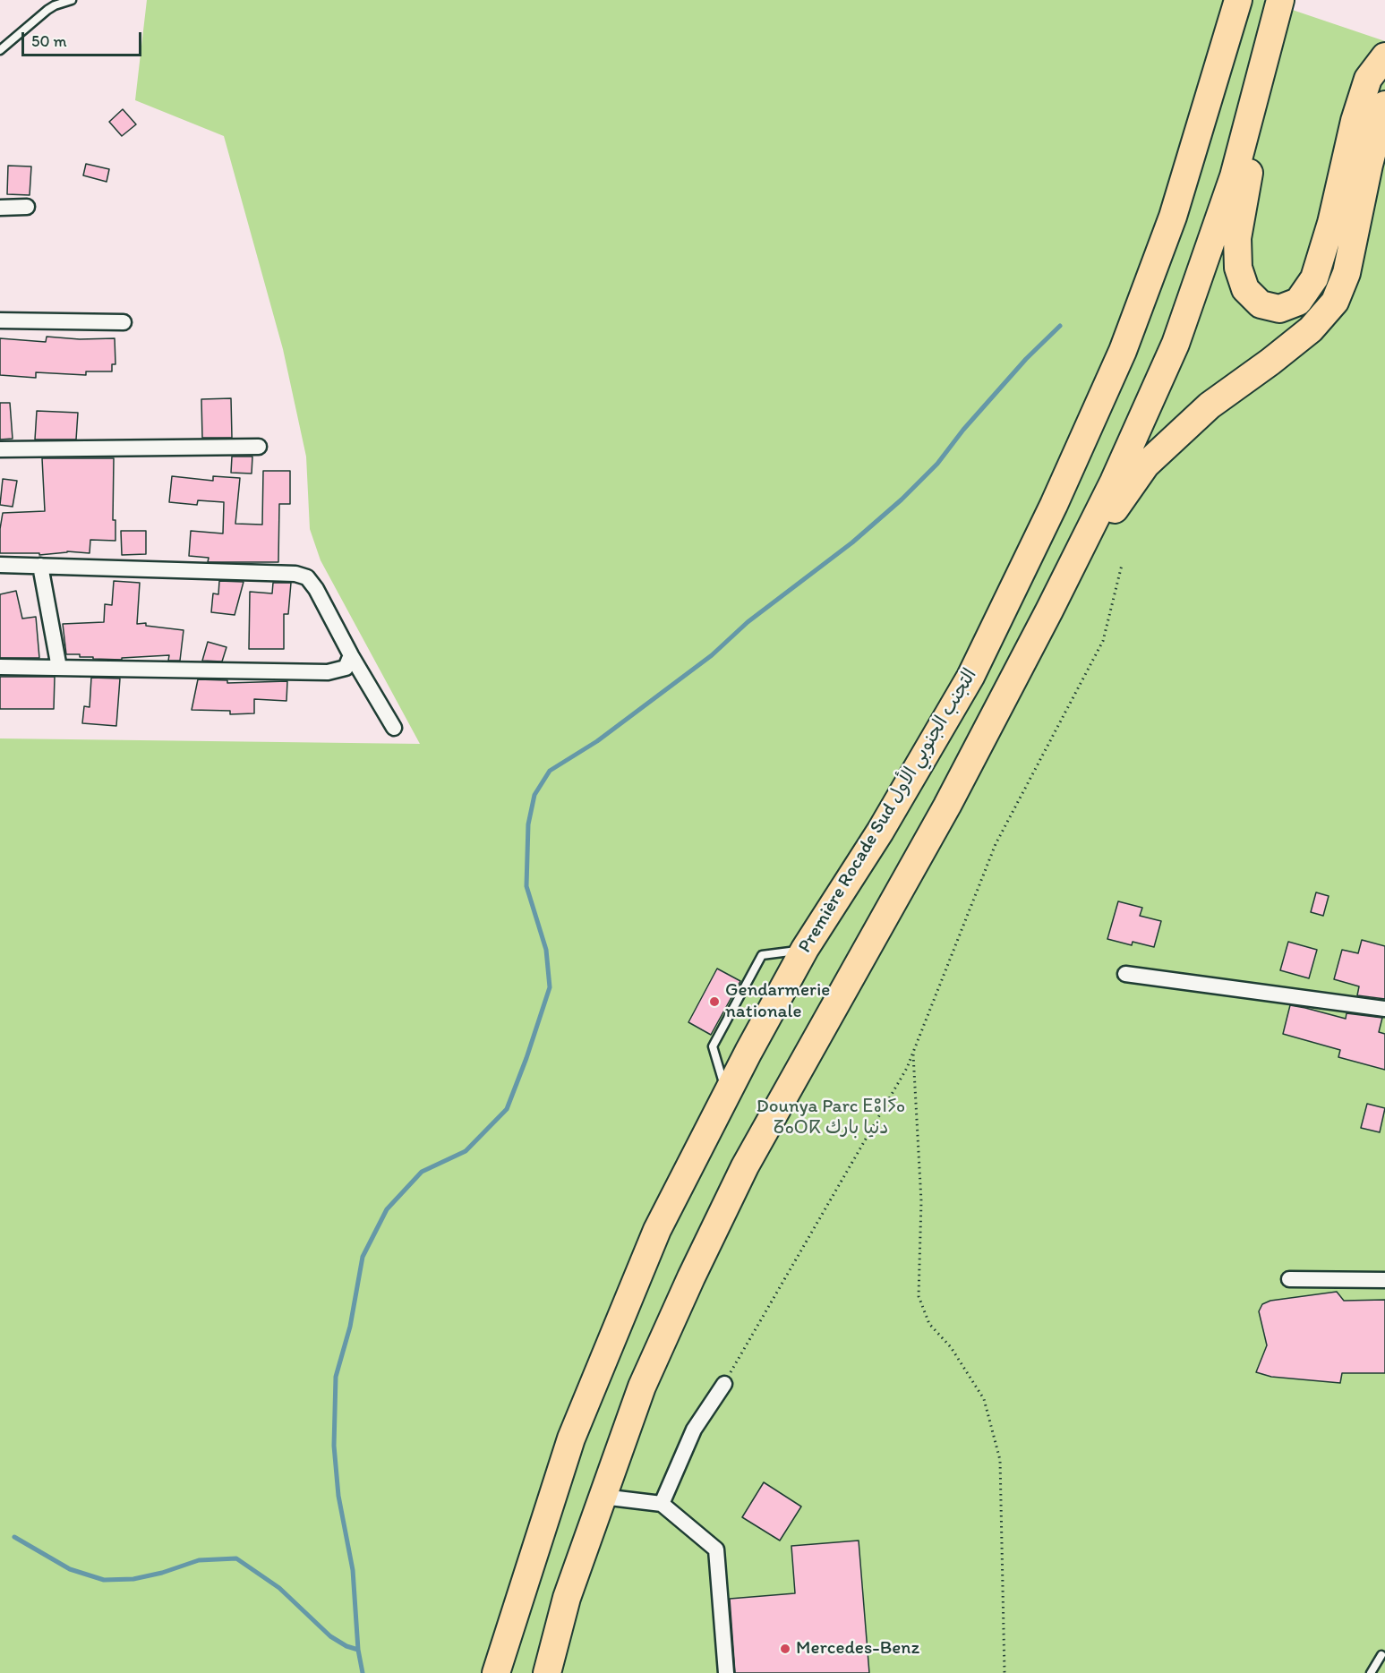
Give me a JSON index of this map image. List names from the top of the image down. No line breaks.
{"streets":{"highway":["Première Rocade Sud التجنب الجنوبي الأول"]},"parks":["Dounya Parc ⴹⵓⵏⵢⴰ ⵒⴰⵔⴽ دنيا بارك"],"places":["Gendarmerie nationale","Mercedes-Benz"],"scale_bar":"50 m"}
